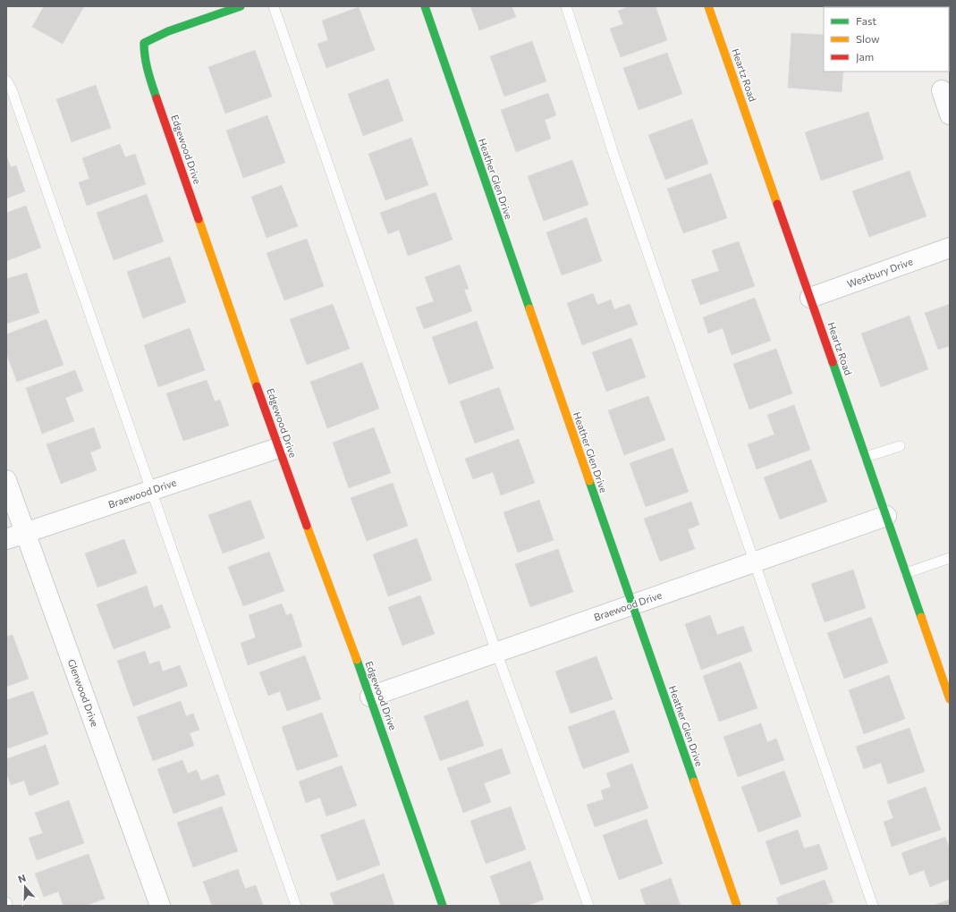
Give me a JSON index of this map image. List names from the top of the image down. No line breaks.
{"streets":{"street":["Heartz Road","Edgewood Drive","Heather Glen Drive","Westbury Drive","Braewood Drive","Glenwood Drive"]},"crossings":[["Heartz Road","Westbury Drive"],["Heartz Road","Braewood Drive"],["Edgewood Drive","Braewood Drive"],["Heather Glen Drive","Braewood Drive"],["Braewood Drive","Glenwood Drive"]],"legend":["Fast","Slow","Jam"],"north":"top"}
